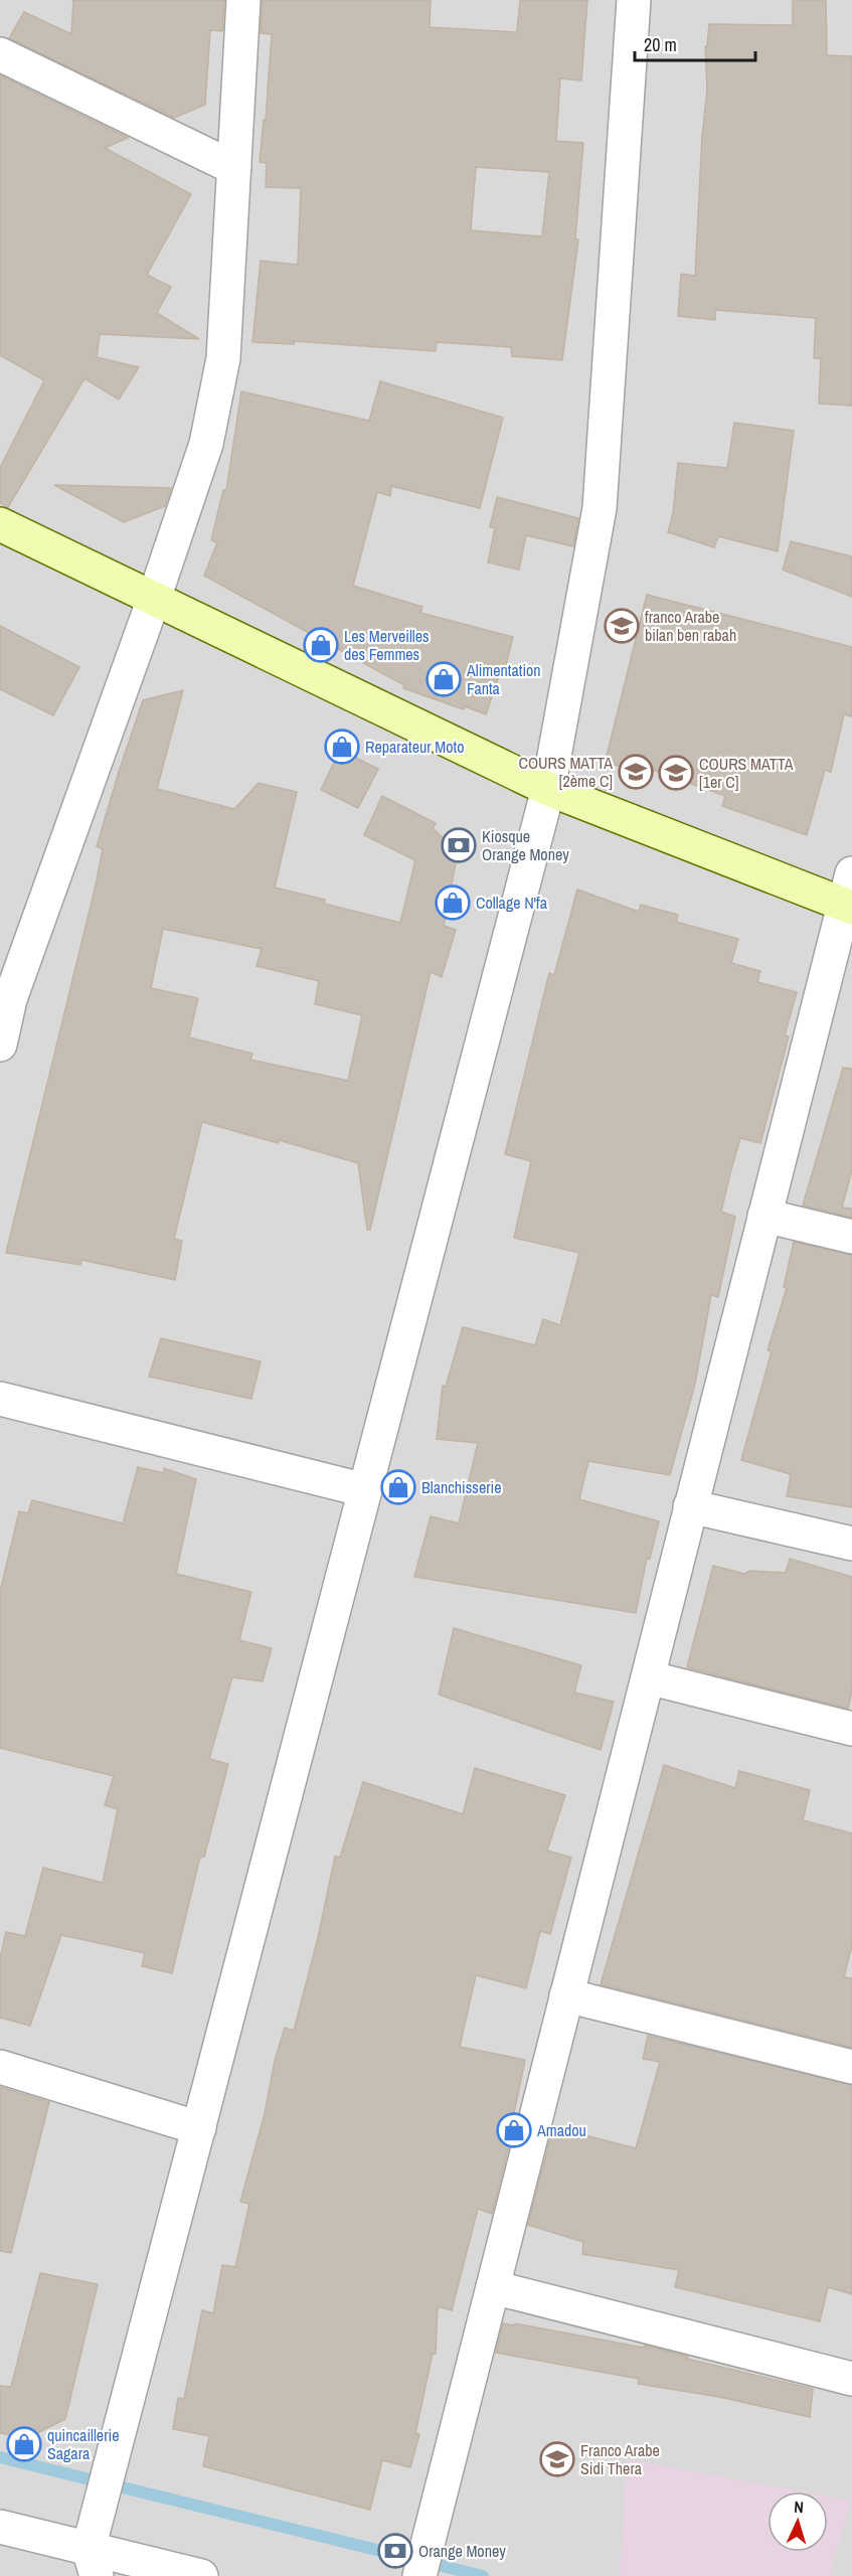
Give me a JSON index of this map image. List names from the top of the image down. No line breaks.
{"places":{"school or university":["franco Arabe bilan ben rabah","COURS MATTA [2ème C]","COURS MATTA [1er C]","Franco Arabe Sidi Thera"],"shop":["Les Merveilles des Femmes","Alimentation Fanta","Reparateur Moto","Collage N'fa","Blanchisserie","Amadou","quincaillerie Sagara"],"bank":["Kiosque Orange Money","Orange Money"]},"scale_bar":"20 m","north":"top"}
